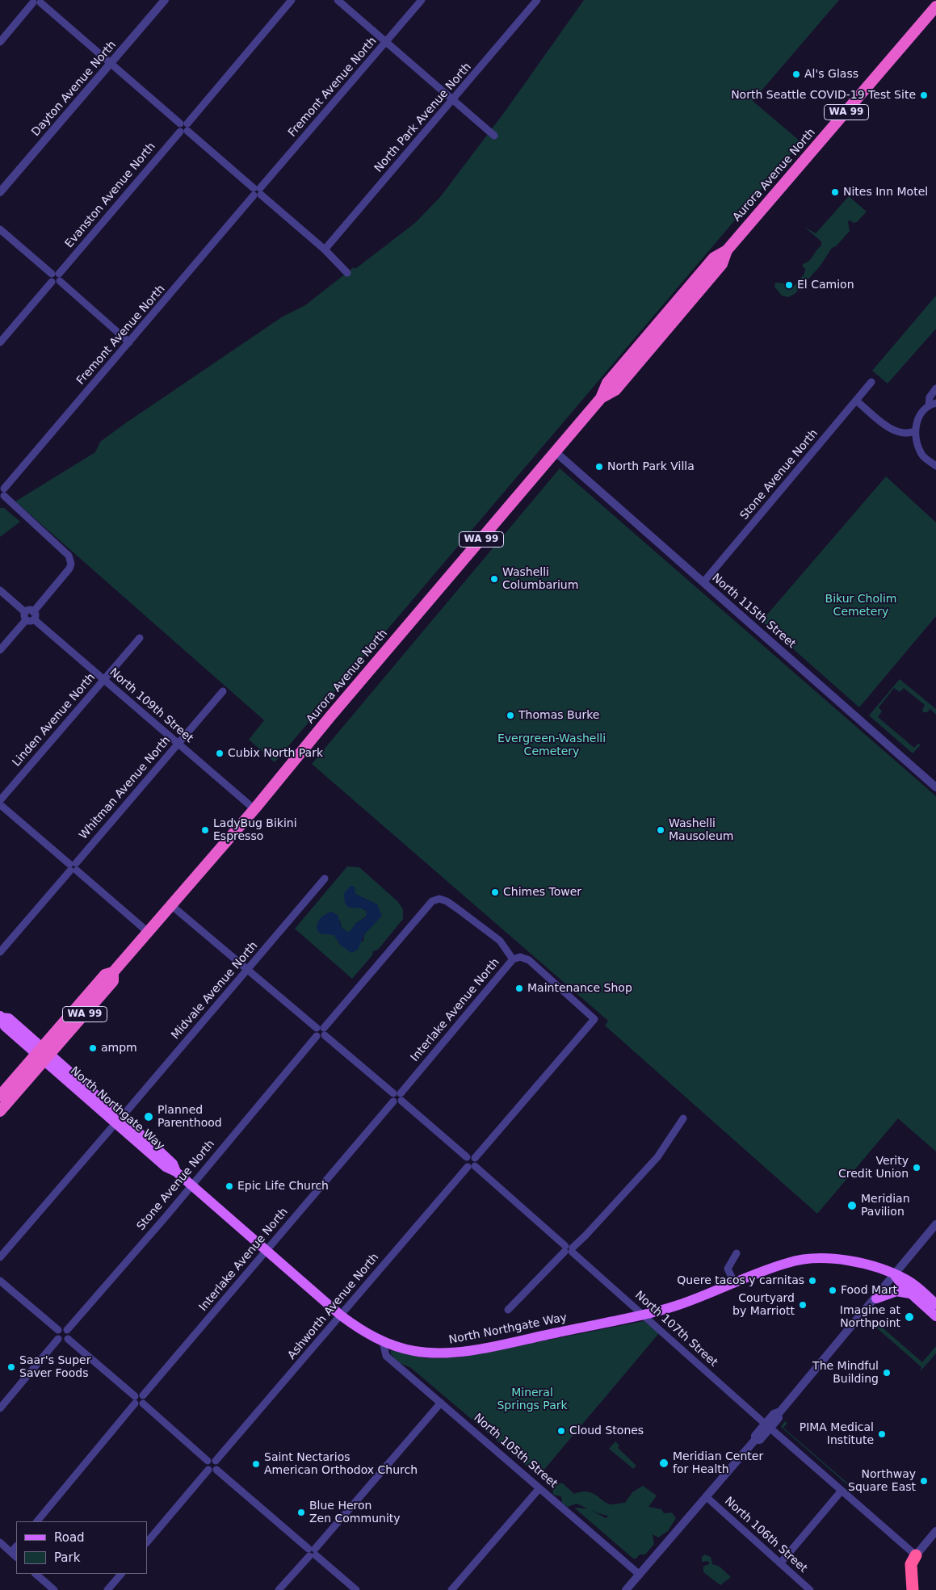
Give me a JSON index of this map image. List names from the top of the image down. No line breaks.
{"streets":{"highway":["WA 99","Aurora Avenue North"],"main road":["North Northgate Way"],"street":["Fremont Avenue North","Dayton Avenue North","North Park Avenue North","Evanston Avenue North","Stone Avenue North","North 115th Street","North 109th Street","Linden Avenue North","Whitman Avenue North","Midvale Avenue North","Interlake Avenue North","Ashworth Avenue North","North 107th Street","North 105th Street","North 106th Street"]},"crossings":[["Aurora Avenue North","North 115th Street"],["Aurora Avenue North","North 109th Street"],["Aurora Avenue North","North Northgate Way"],["Stone Avenue North","North 115th Street"],["Stone Avenue North","Interlake Avenue North"],["Stone Avenue North","North Northgate Way"],["North 109th Street","Linden Avenue North"],["North 109th Street","Whitman Avenue North"],["Midvale Avenue North","North Northgate Way"],["Interlake Avenue North","North Northgate Way"],["North Northgate Way","Ashworth Avenue North"],["North Northgate Way","North 107th Street"],["North Northgate Way","North 105th Street"],["Ashworth Avenue North","North 107th Street"]],"parks":["Bikur Cholim Cemetery","Evergreen-Washelli Cemetery","Mineral Springs Park"],"places":["Al's Glass","North Seattle COVID-19 Test Site","Nites Inn Motel","El Camion","North Park Villa","Washelli Columbarium","Thomas Burke","Cubix North Park","LadyBug Bikini Espresso","Washelli Mausoleum","Chimes Tower","Maintenance Shop","ampm","Planned Parenthood","Verity Credit Union","Epic Life Church","Meridian Pavilion","Quere tacos y carnitas","Food Mart","Courtyard by Marriott","Imagine at Northpoint","Saar's Super Saver Foods","The Mindful Building","Cloud Stones","PIMA Medical Institute","Meridian Center for Health","Saint Nectarios American Orthodox Church","Northway Square East","Blue Heron Zen Community"],"legend":["Road","Park"]}
